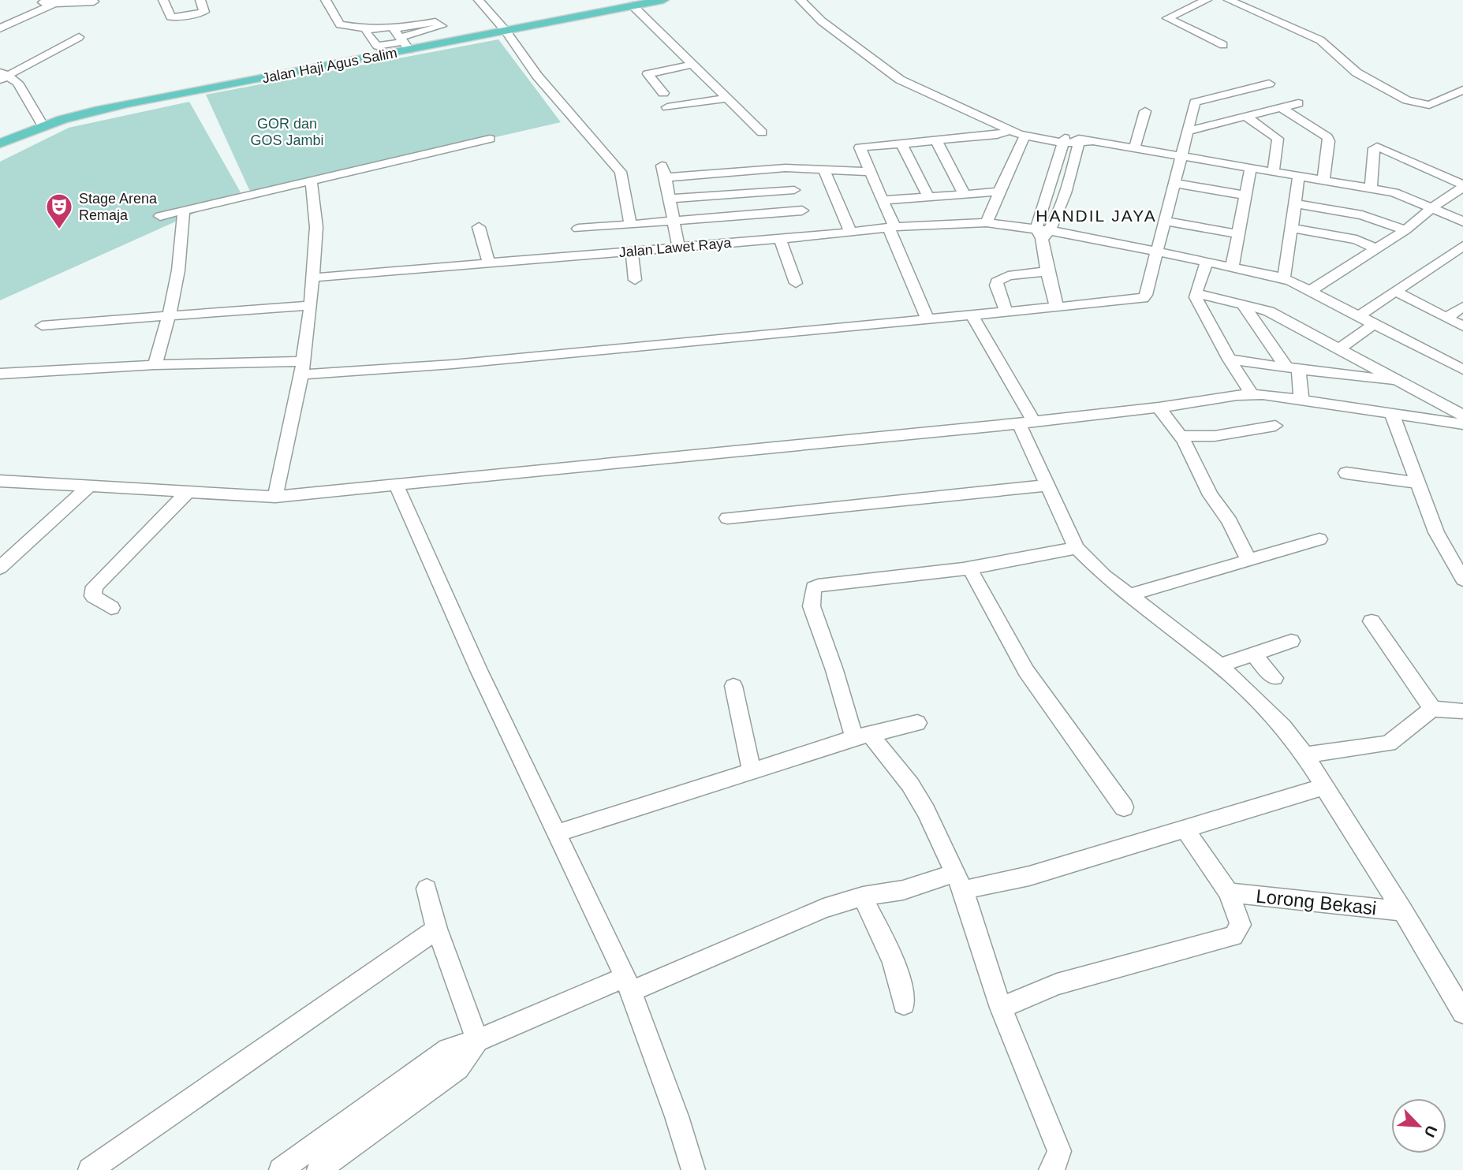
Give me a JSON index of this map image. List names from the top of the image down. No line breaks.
{"streets":{"main road":["Jalan Haji Agus Salim"],"street":["Jalan Lawet Raya","Lorong Bekasi"]},"districts":["HANDIL JAYA"],"parks":["GOR dan GOS Jambi"],"places":{"theatre":["Stage Arena Remaja"]},"north":"bottom right"}
